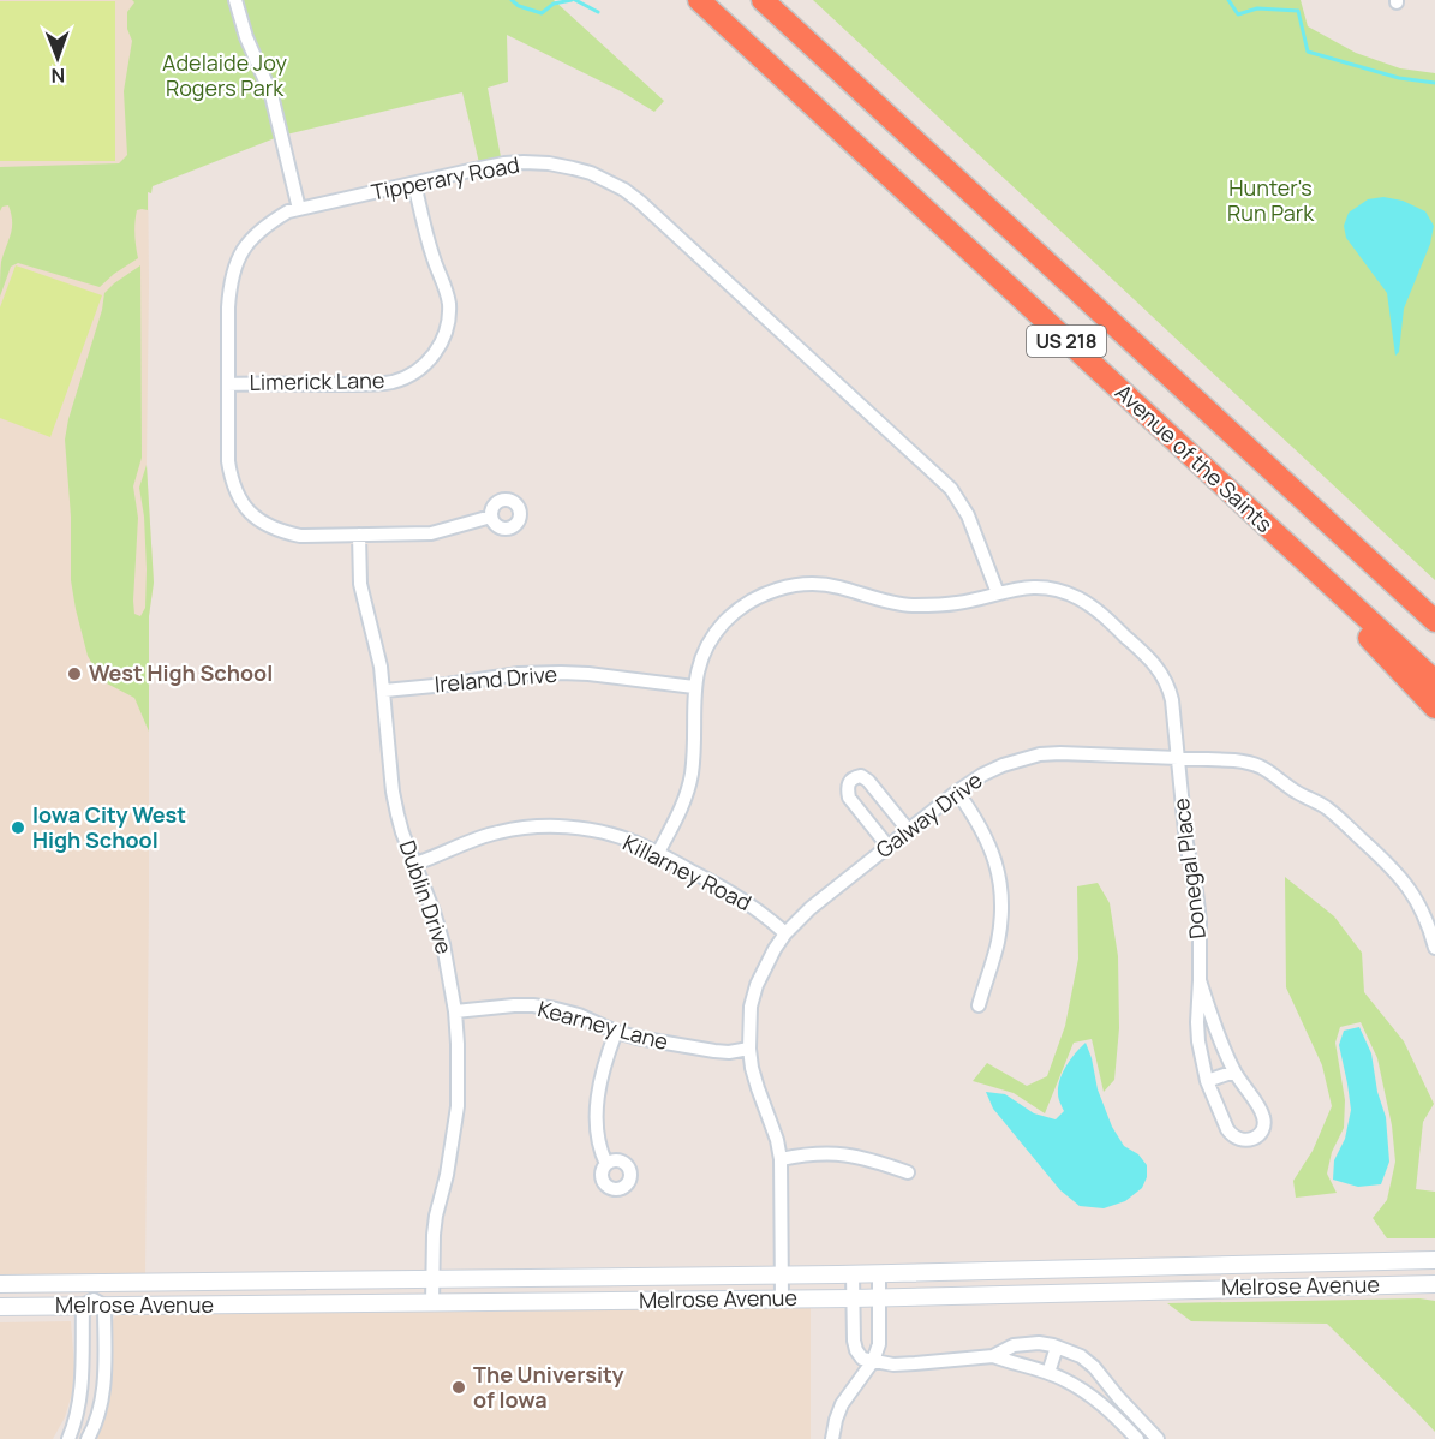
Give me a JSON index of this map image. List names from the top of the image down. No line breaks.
{"streets":{"highway":["US 218","Avenue of the Saints"],"main road":["Melrose Avenue"],"street":["Tipperary Road","Limerick Lane","Ireland Drive","Galway Drive","Donegal Place","Killarney Road","Dublin Drive","Kearney Lane"]},"crossings":[["Tipperary Road","Limerick Lane"],["Tipperary Road","Donegal Place"],["Tipperary Road","Dublin Drive"],["Ireland Drive","Donegal Place"],["Ireland Drive","Dublin Drive"],["Galway Drive","Donegal Place"],["Galway Drive","Killarney Road"],["Galway Drive","Kearney Lane"],["Galway Drive","Melrose Avenue"],["Donegal Place","Killarney Road"],["Killarney Road","Dublin Drive"],["Dublin Drive","Kearney Lane"],["Dublin Drive","Melrose Avenue"]],"parks":["Adelaide Joy Rogers Park","Hunter's Run Park"],"places":["West High School","Iowa City West High School","The University of Iowa"],"north":"bottom"}
